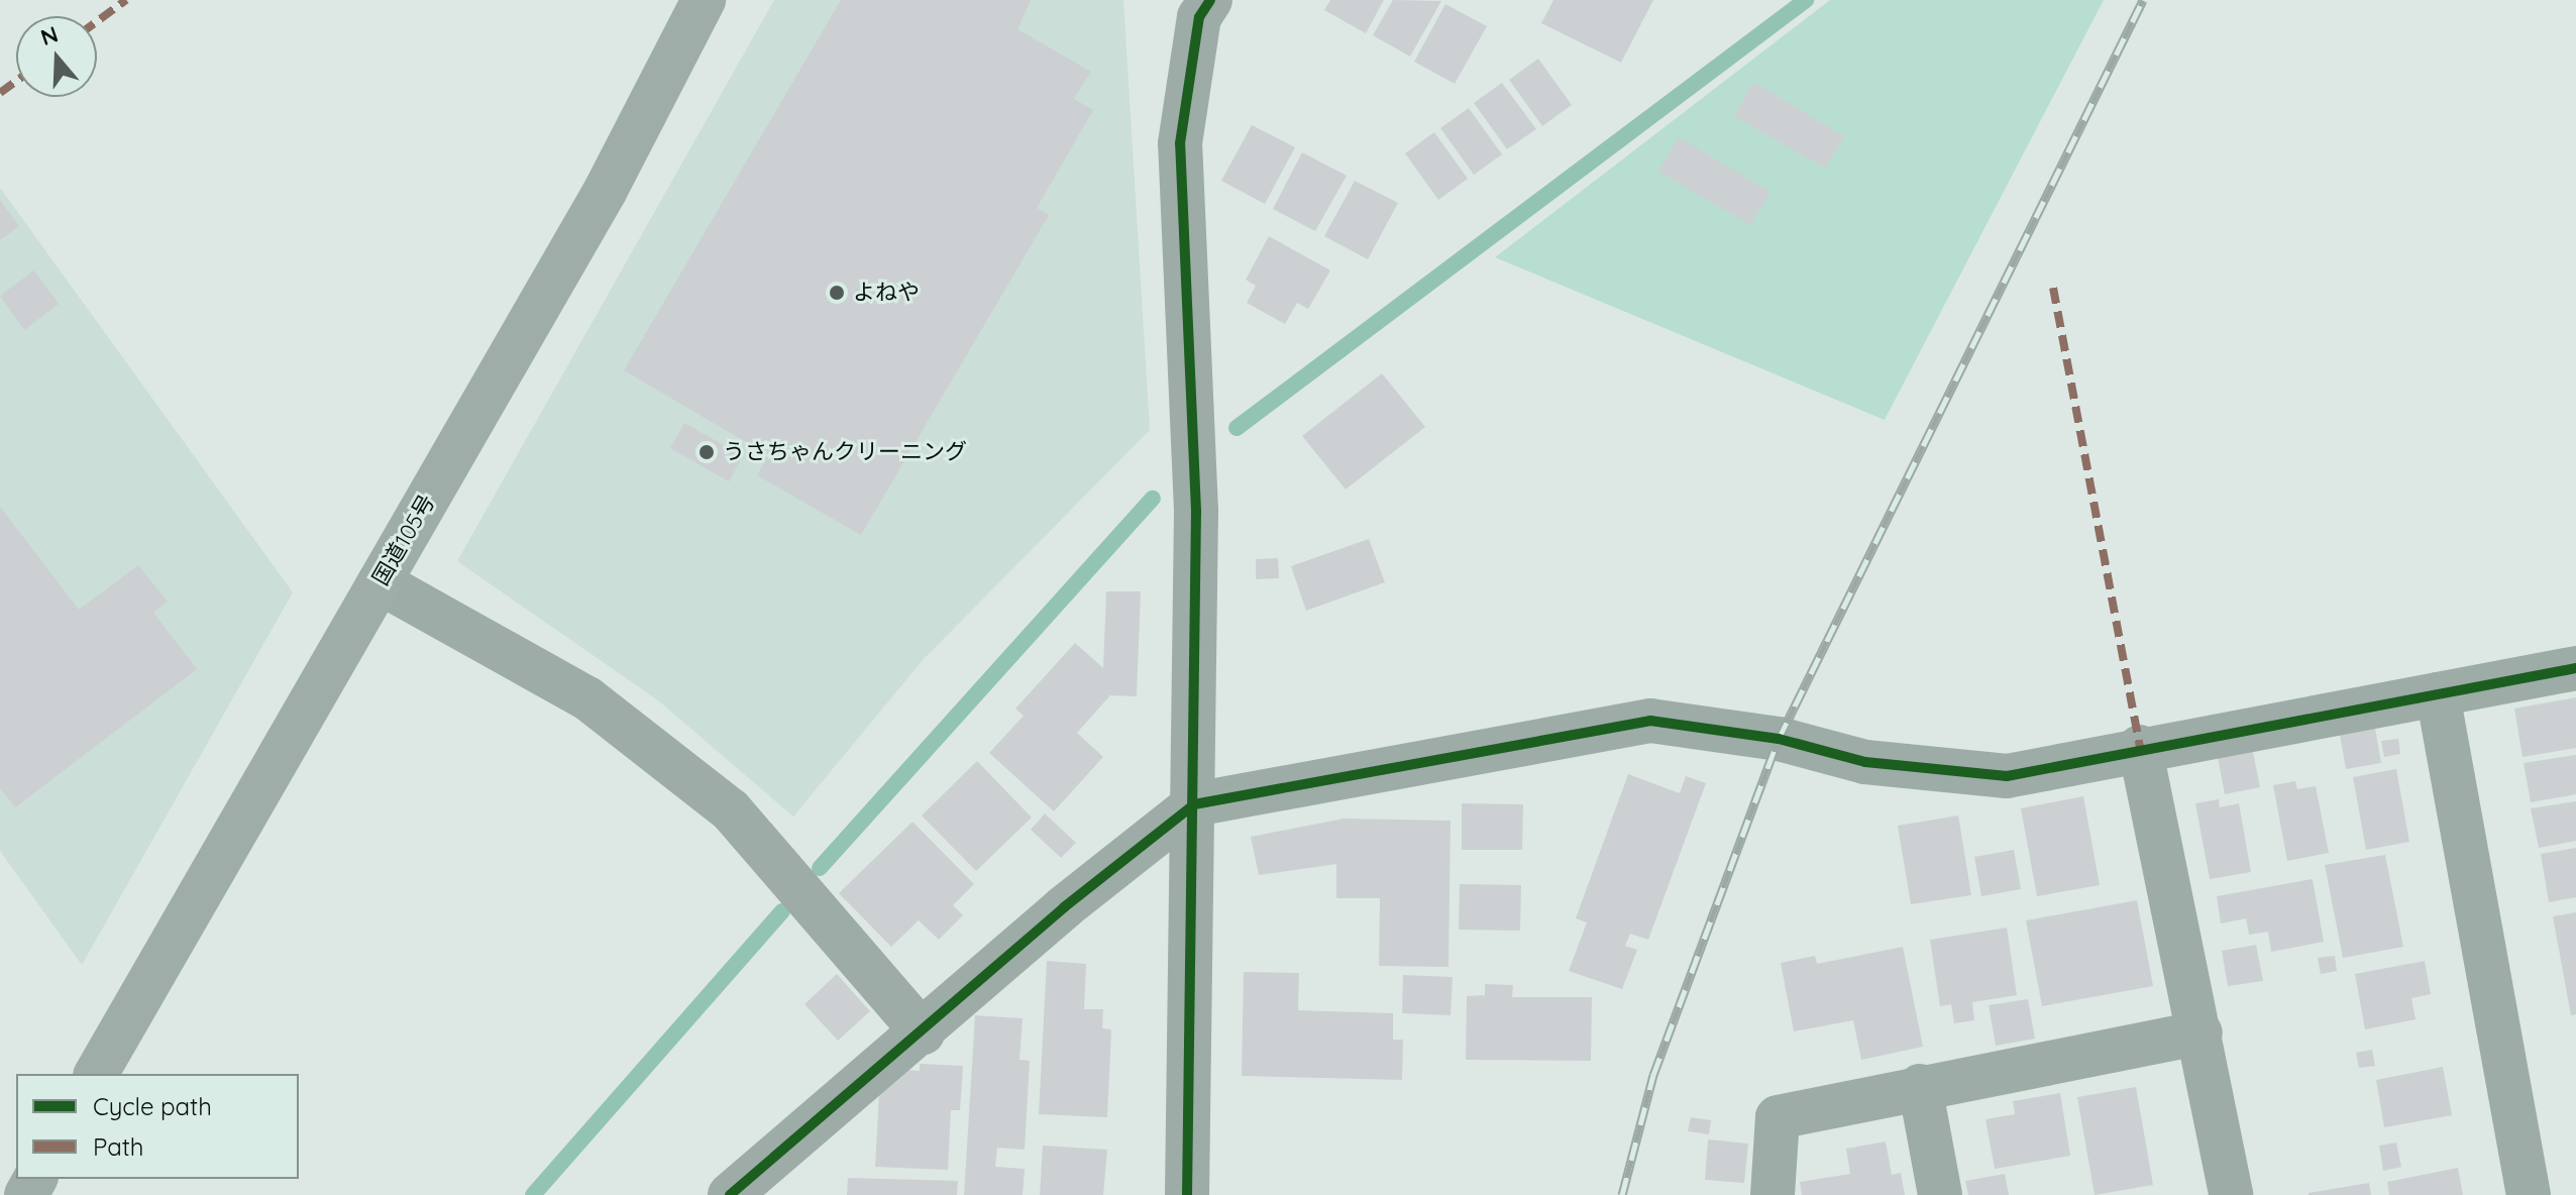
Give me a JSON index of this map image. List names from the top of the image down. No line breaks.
{"streets":{"highway":["国道105号"]},"places":["よねや","うさちゃんクリーニング"],"legend":["Cycle path","Path"],"north":"top"}
